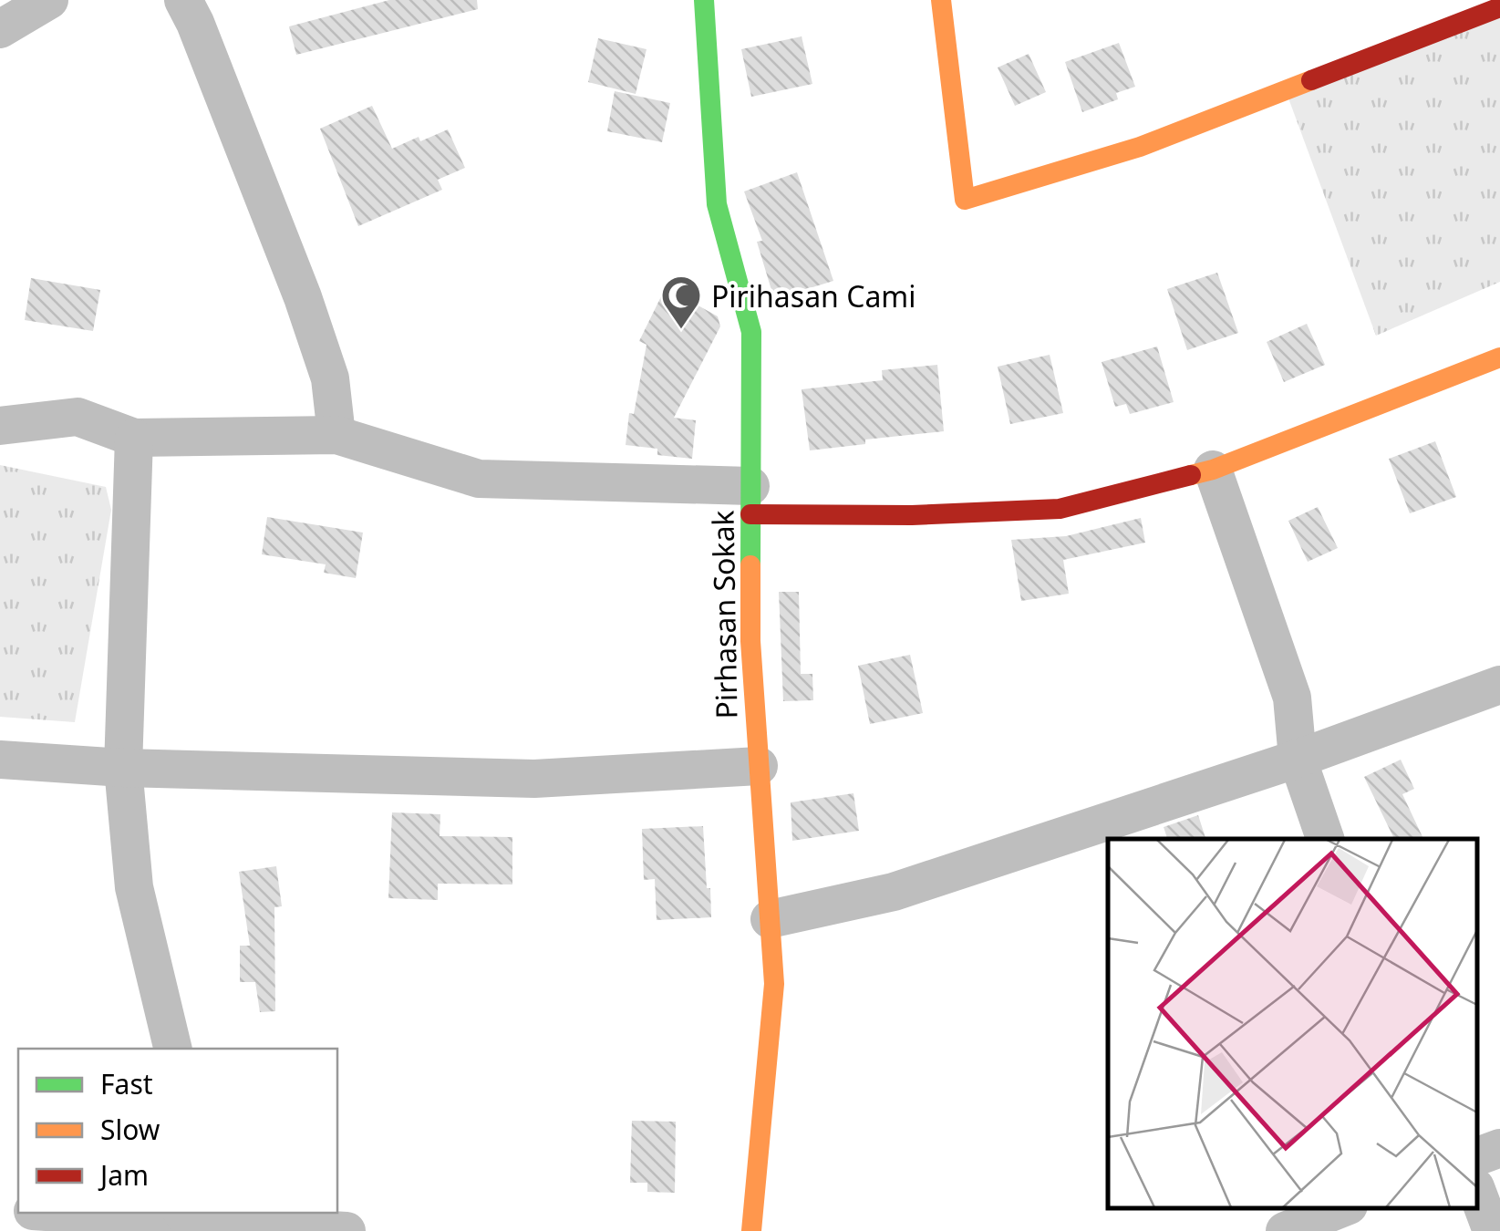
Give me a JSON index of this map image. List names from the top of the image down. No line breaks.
{"streets":{"street":["Pirhasan Sokak"]},"places":{"mosque":["Pirihasan Cami"]},"legend":["Fast","Slow","Jam"]}
